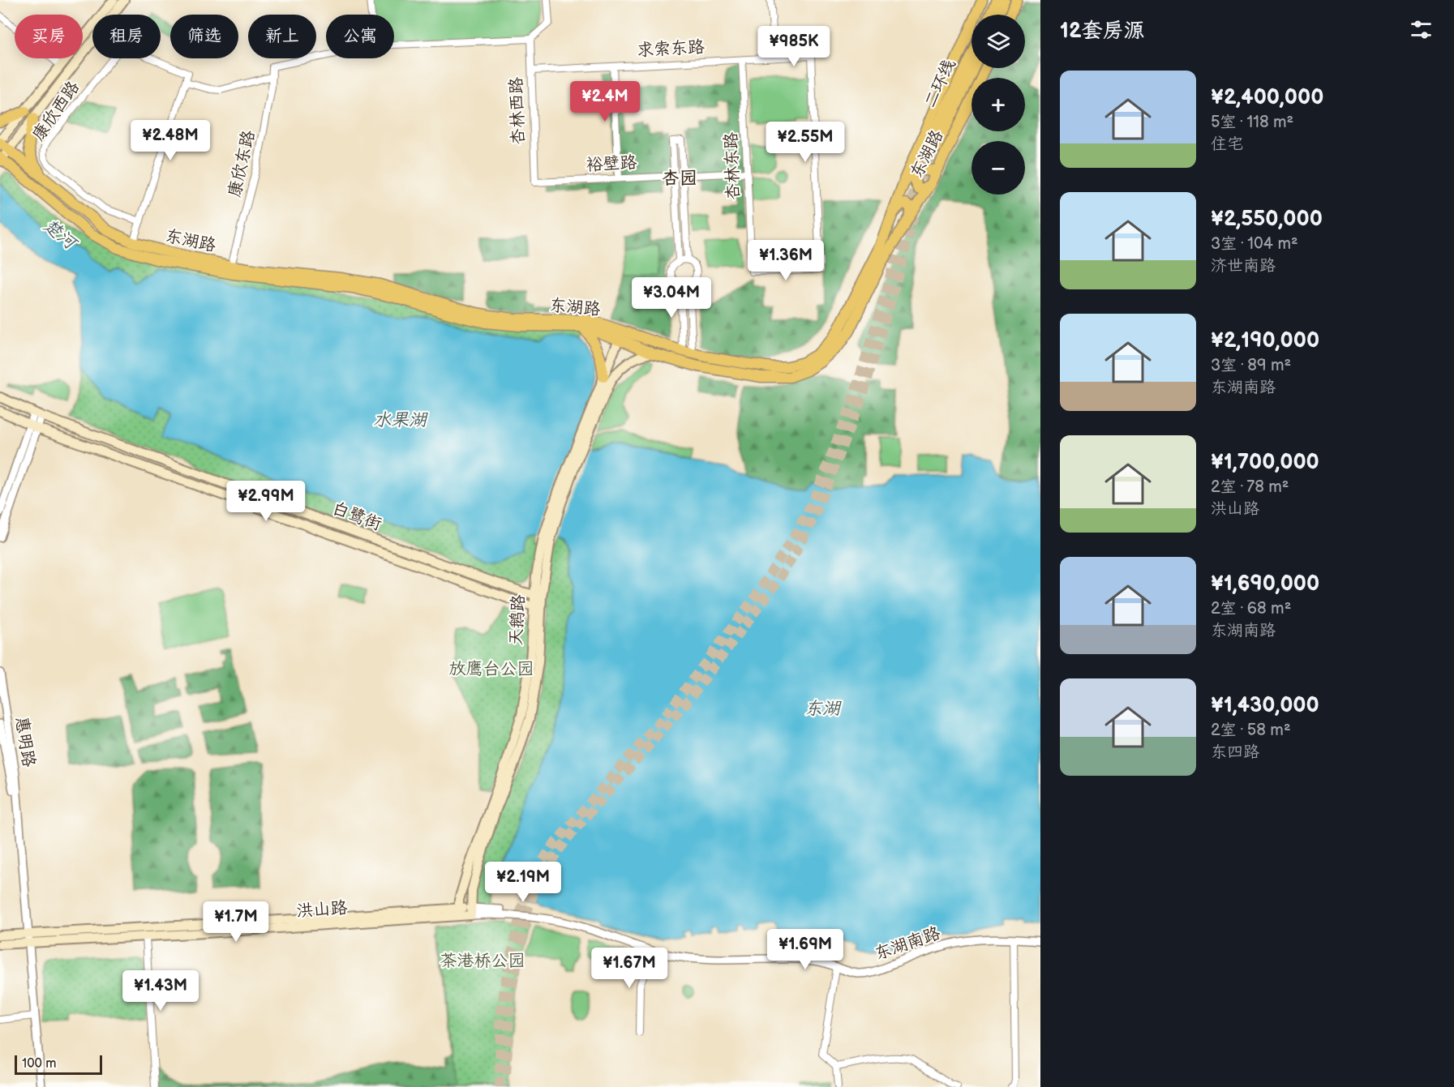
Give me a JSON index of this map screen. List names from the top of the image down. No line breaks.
{"streets":{"main road":["二环线","东湖路","白鹭街","天鹅路","洪山路"],"street":["求索东路","康欣西路","杏林西路","康欣东路","裕壁路","杏林东路","惠明路","东湖南路"]},"crossings":[["求索东路","杏林西路"],["求索东路","杏林东路"],["二环线","东湖路"],["杏林西路","裕壁路"],["东湖路","康欣东路"],["东湖路","天鹅路"],["裕壁路","杏林东路"],["白鹭街","天鹅路"],["天鹅路","洪山路"],["天鹅路","东湖南路"],["惠明路","洪山路"],["洪山路","东湖南路"]],"districts":["杏园"],"water":["楚河","水果湖","东湖"],"parks":["放鹰台公园","茶港桥公园"],"scale_bar":"100 m","page":{"heading":"12套房源","map_buttons":["+","−"],"chip":["买房","租房","筛选","新上","公寓"],"price":["¥985K","¥2.4M","¥2.48M","¥2.55M","¥1.36M","¥3.04M","¥2.99M","¥2.19M","¥1.7M","¥1.69M","¥1.67M","¥1.43M"],"list":[{"name":"¥2,400,000","note":"5室 · 118 m² · 住宅"},{"name":"¥2,550,000","note":"3室 · 104 m² · 济世南路"},{"name":"¥2,190,000","note":"3室 · 89 m² · 东湖南路"},{"name":"¥1,700,000","note":"2室 · 78 m² · 洪山路"},{"name":"¥1,690,000","note":"2室 · 68 m² · 东湖南路"},{"name":"¥1,430,000","note":"2室 · 58 m² · 东四路"}],"scale":"100 m"}}
